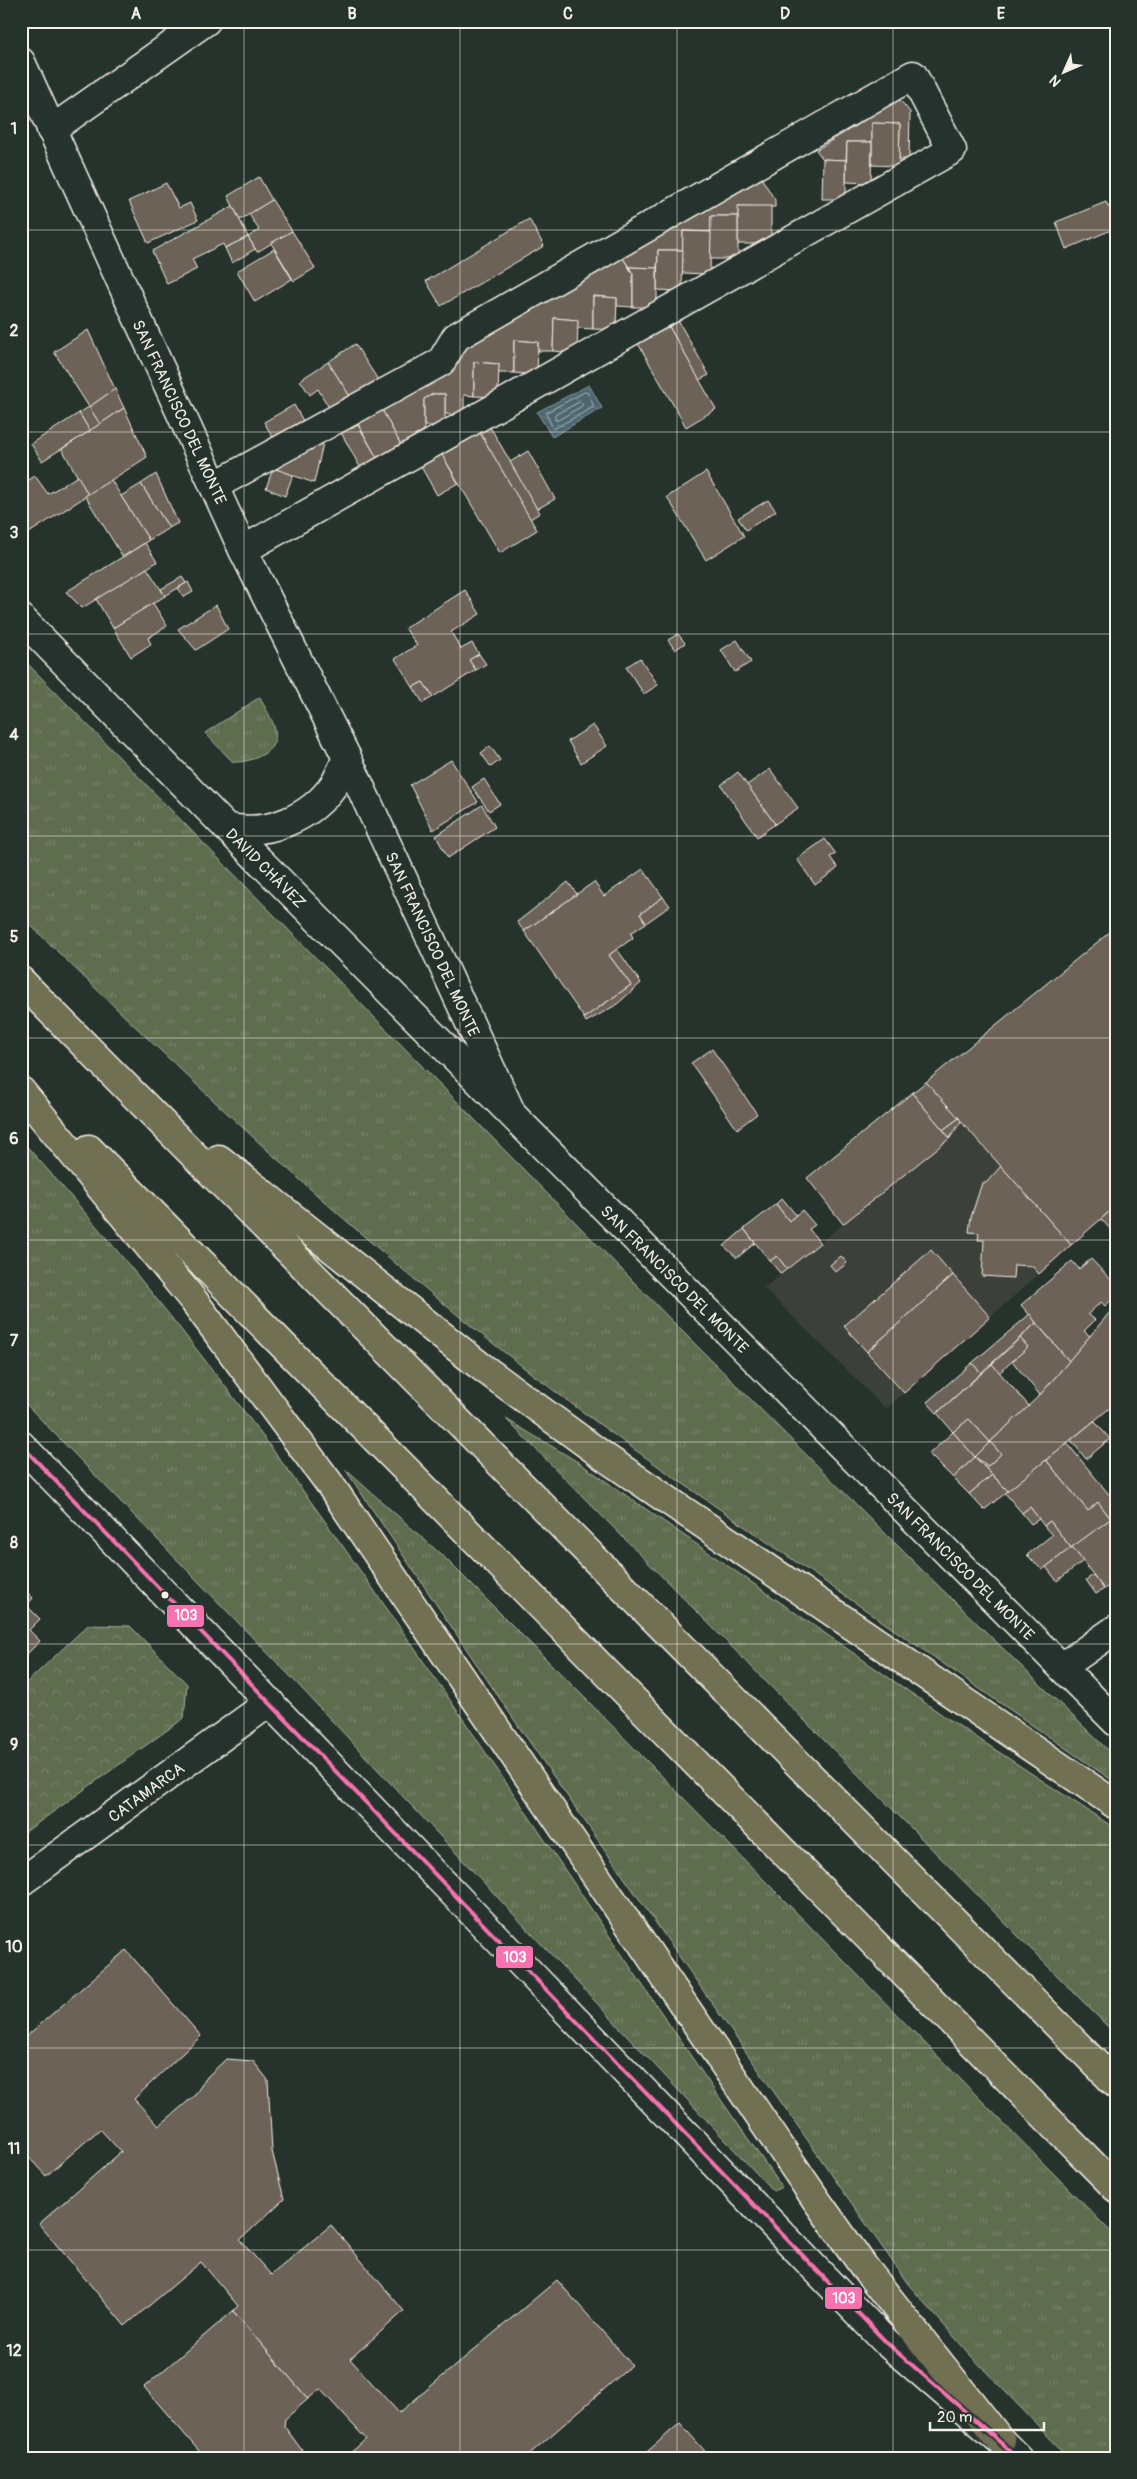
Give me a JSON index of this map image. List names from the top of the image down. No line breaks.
{"streets":{"street":["SAN FRANCISCO DEL MONTE","DAVID CHÁVEZ","CATAMARCA"]},"crossings":[["SAN FRANCISCO DEL MONTE","DAVID CHÁVEZ"]],"lines":["transit line 103"],"scale_bar":"20 m","north":"bottom left","grid":{"columns":["A","B","C","D","E"],"rows":["1","2","3","4","5","6","7","8","9","10","11","12"]}}
